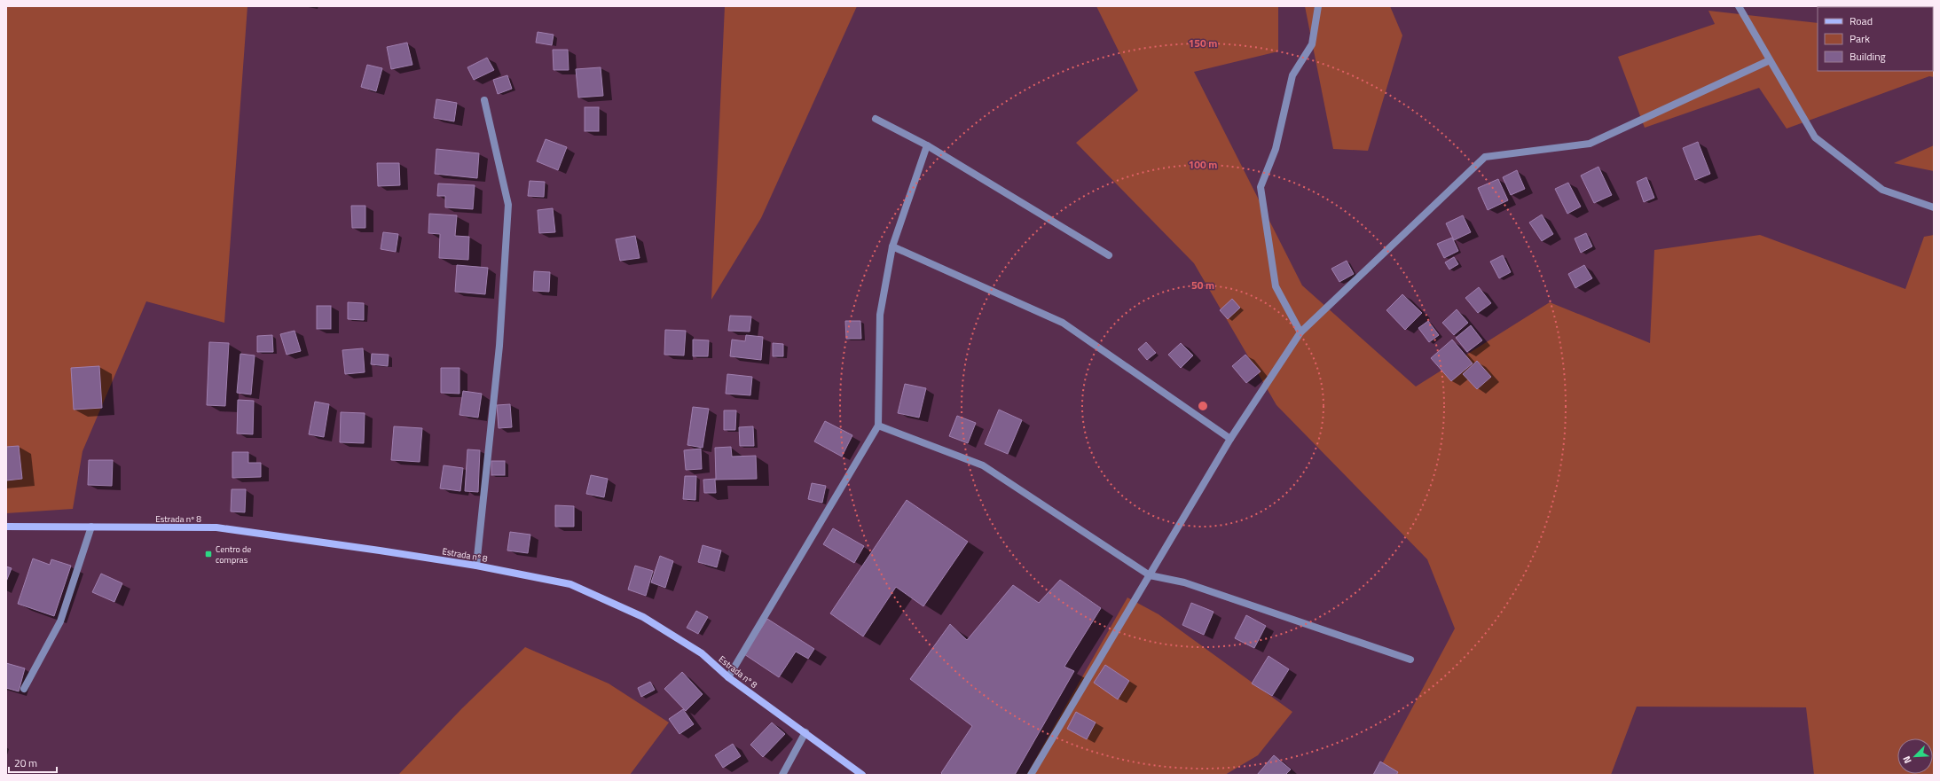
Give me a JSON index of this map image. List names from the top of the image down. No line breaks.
{"streets":{"main road":["Estrada nº 8"]},"places":{"transit":["Centro de compras"]},"legend":["Road","Park","Building"],"scale_bar":"20 m","north":"bottom left","rings":["150 m","100 m","50 m"]}
